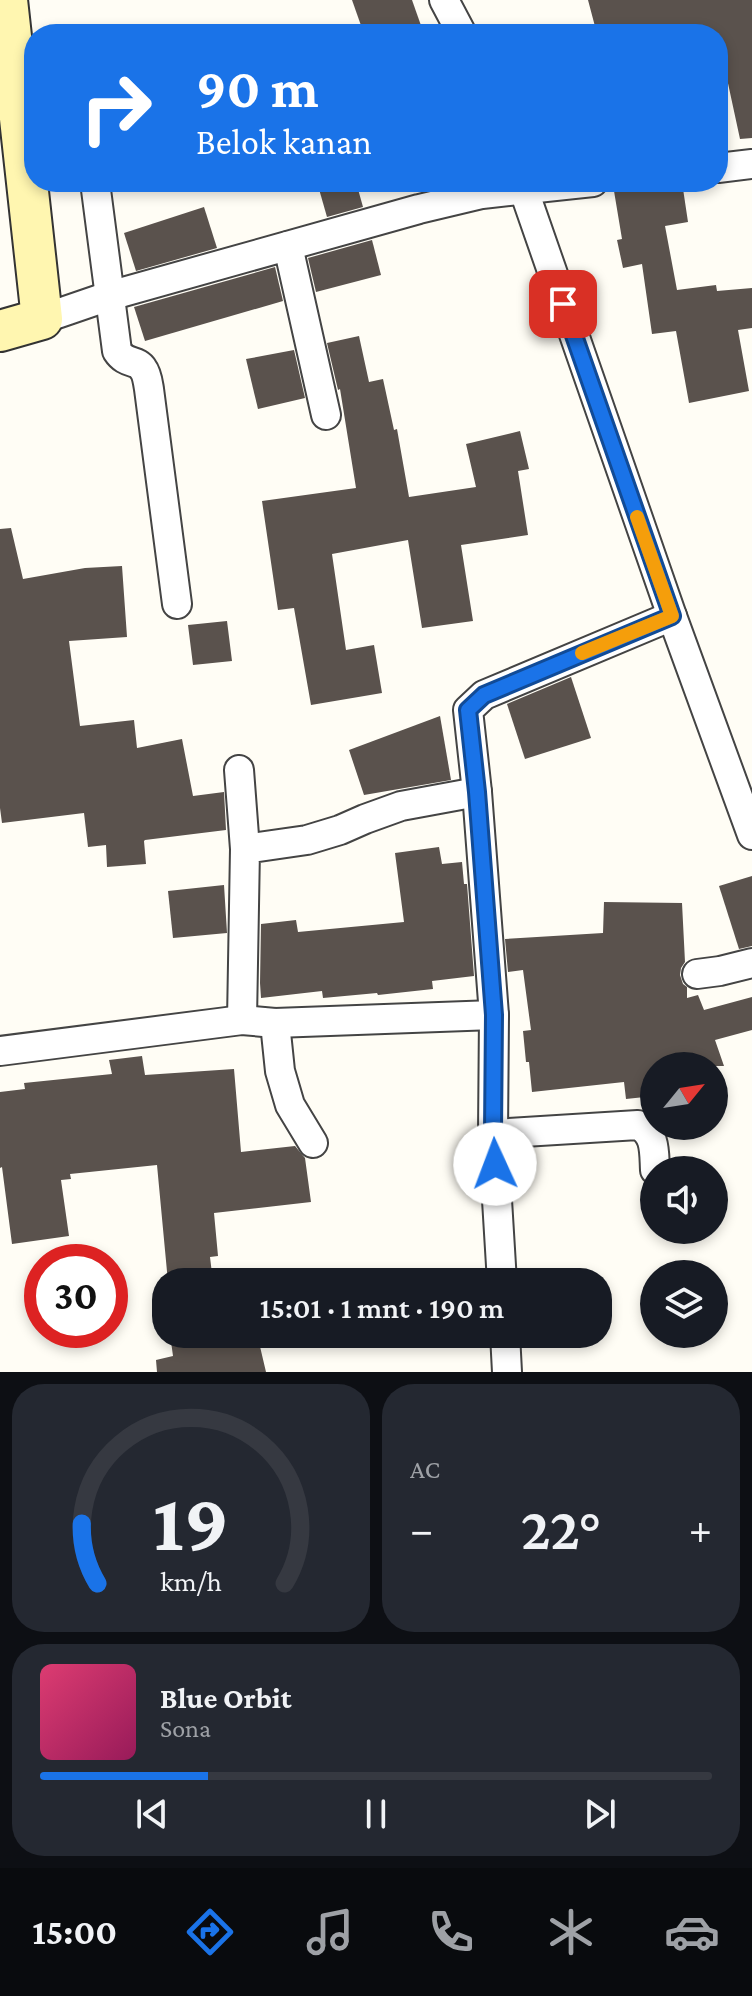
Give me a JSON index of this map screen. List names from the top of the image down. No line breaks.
{"north":"top right","page":{"turn":["90 m","Belok kanan"],"limit":"30","trip":"15:01 · 1 mnt · 190 m","tile":"AC","heat":["−","22°","+"],"song":["Blue Orbit","Sona"],"tabs":"15:00","gauge":["19","km/h"]}}
